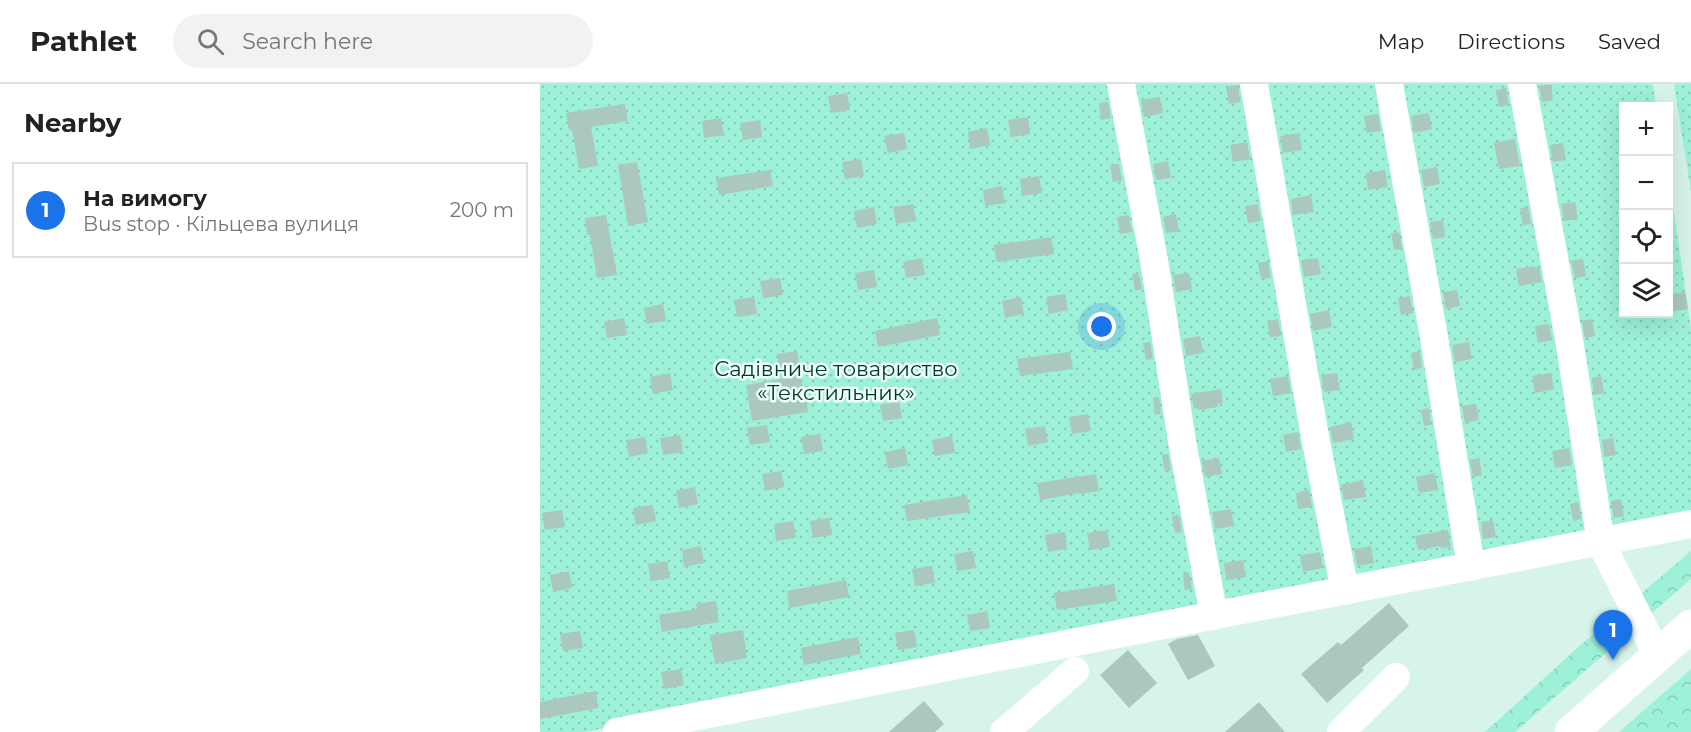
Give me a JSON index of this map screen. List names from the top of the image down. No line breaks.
{"parks":["Садівниче товариство «Текстильник»"],"page":{"header":"Pathlet","search":"Search here","nav":["Map","Directions","Saved"],"heading":"Nearby","map_buttons":["+","−"],"list":[{"mark":"1","name":"На вимогу","note":"Bus stop · Кільцева вулиця","value":"200 m"}],"pins":"1"}}
